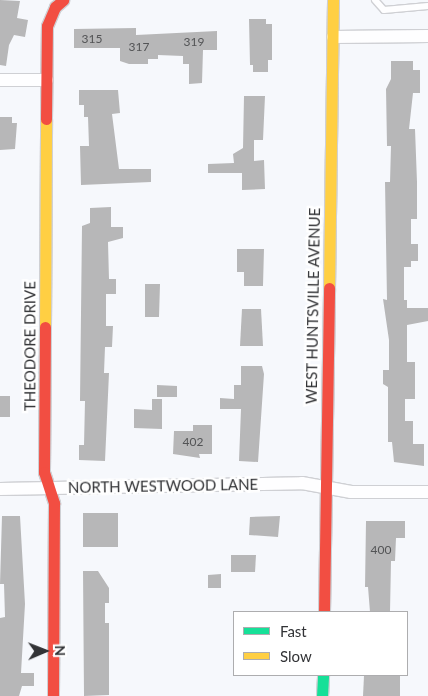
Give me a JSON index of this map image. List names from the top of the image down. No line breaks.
{"streets":{"street":["WEST HUNTSVILLE AVENUE","THEODORE DRIVE","NORTH WESTWOOD LANE"]},"crossings":[["WEST HUNTSVILLE AVENUE","NORTH WESTWOOD LANE"],["THEODORE DRIVE","NORTH WESTWOOD LANE"]],"house_numbers":["315","319","317","402","400"],"legend":["Fast","Slow"],"north":"right"}
